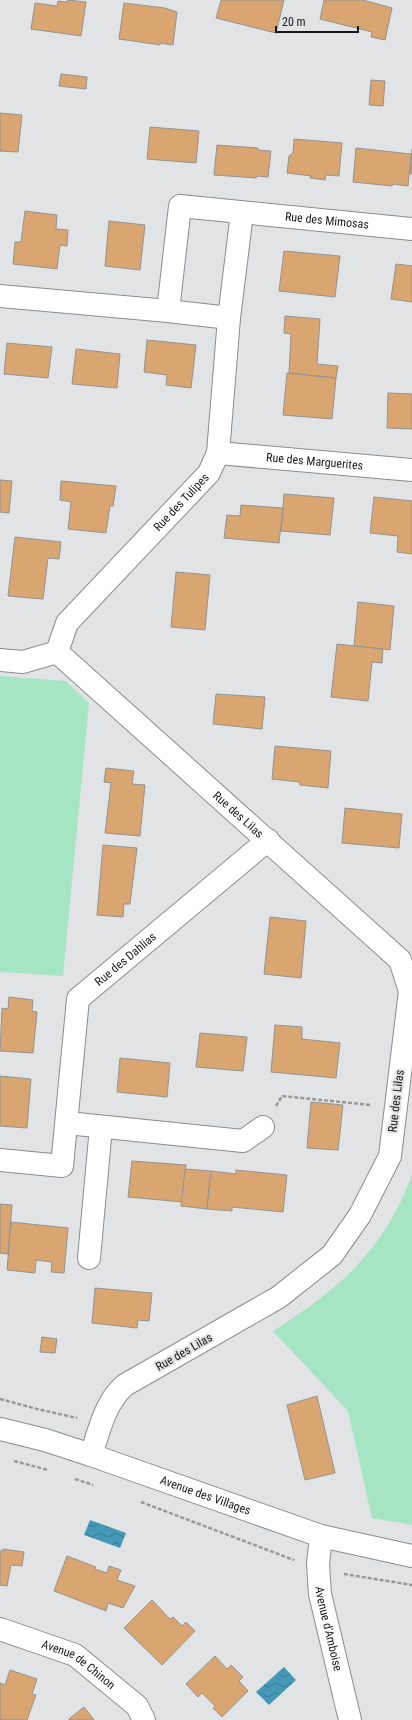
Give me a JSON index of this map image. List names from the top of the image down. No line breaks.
{"streets":{"street":["Rue des Mimosas","Rue des Marguerites","Rue des Tulipes","Rue des Lilas","Rue des Dahlias","Avenue des Villages","Avenue d'Amboise","Avenue de Chinon"]},"crossings":[["Rue des Marguerites","Rue des Tulipes"],["Rue des Tulipes","Rue des Lilas"],["Rue des Lilas","Rue des Dahlias"],["Rue des Lilas","Avenue des Villages"],["Avenue des Villages","Avenue d'Amboise"]],"scale_bar":"20 m"}
